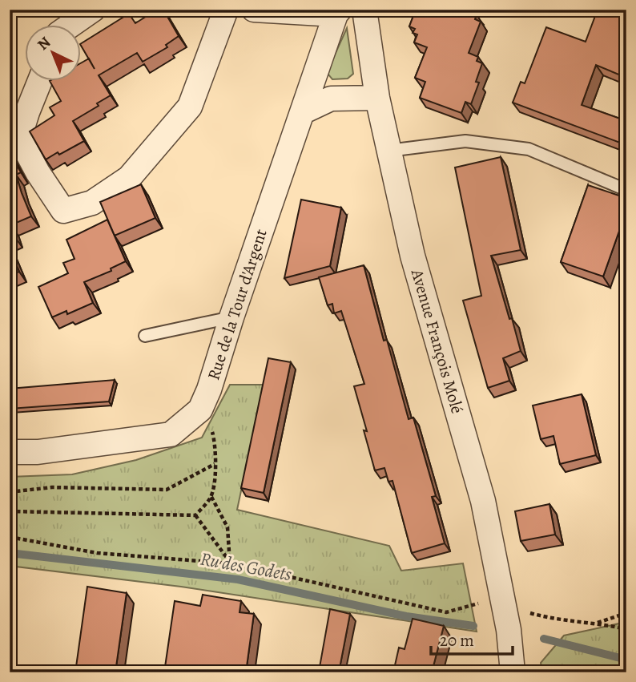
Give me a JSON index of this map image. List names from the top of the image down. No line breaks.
{"streets":{"street":["Rue de la Tour d'Argent","Avenue François Molé"]},"water":["Ru des Godets"],"scale_bar":"20 m","north":"top left"}
